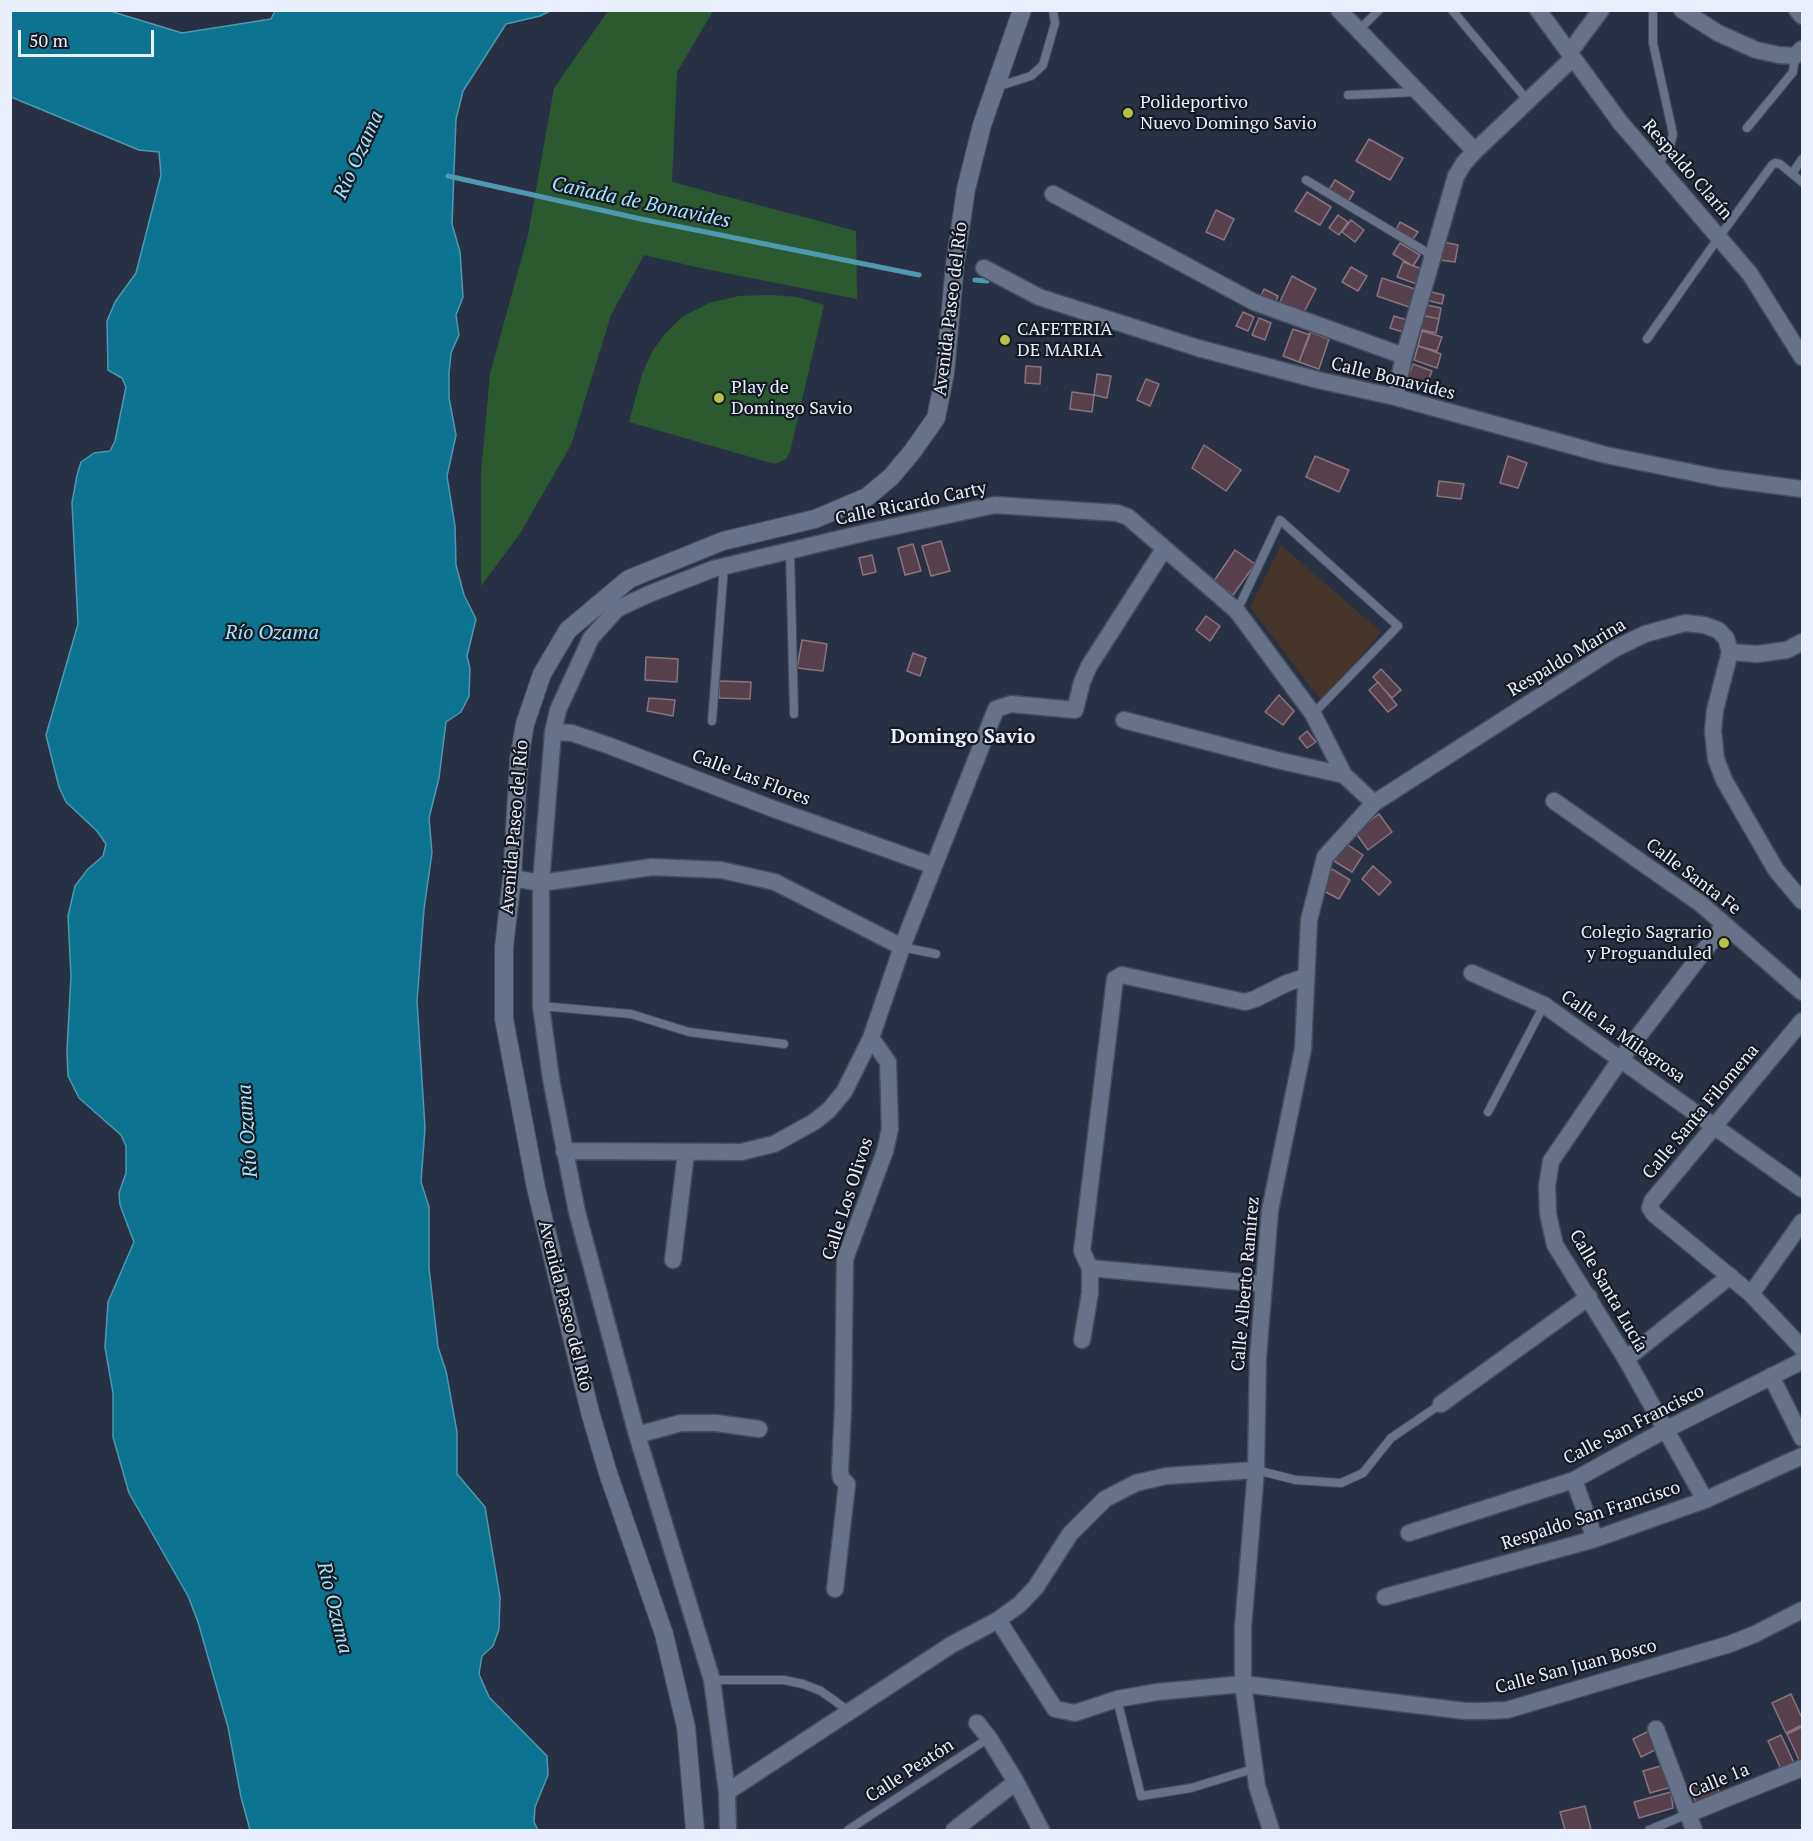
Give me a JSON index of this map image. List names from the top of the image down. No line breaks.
{"streets":{"street":["Respaldo Clarín","Avenida Paseo del Río","Calle Bonavides","Calle Ricardo Carty","Respaldo Marina","Calle Las Flores","Calle Santa Fe","Calle La Milagrosa","Calle Santa Filomena","Calle Los Olivos","Calle Alberto Ramírez","Calle Santa Lucía","Calle San Francisco","Respaldo San Francisco","Calle San Juan Bosco","Calle 1a"],"lane":["Calle Peatón"]},"crossings":[["Avenida Paseo del Río","Calle Ricardo Carty"],["Avenida Paseo del Río","Calle Las Flores"],["Calle Ricardo Carty","Respaldo Marina"],["Calle Ricardo Carty","Calle Las Flores"],["Calle Ricardo Carty","Calle Alberto Ramírez"],["Respaldo Marina","Calle Alberto Ramírez"],["Calle Santa Fe","Calle Santa Lucía"],["Calle La Milagrosa","Calle Santa Filomena"],["Calle La Milagrosa","Calle Santa Lucía"],["Calle Alberto Ramírez","Calle San Juan Bosco"],["Calle Santa Lucía","Calle San Francisco"],["Calle Santa Lucía","Respaldo San Francisco"]],"districts":["Domingo Savio"],"water":["Río Ozama","Cañada de Bonavides"],"places":["Polideportivo Nuevo Domingo Savio","CAFETERIA DE MARIA","Play de Domingo Savio","Colegio Sagrario y Proguanduled"],"scale_bar":"50 m"}
